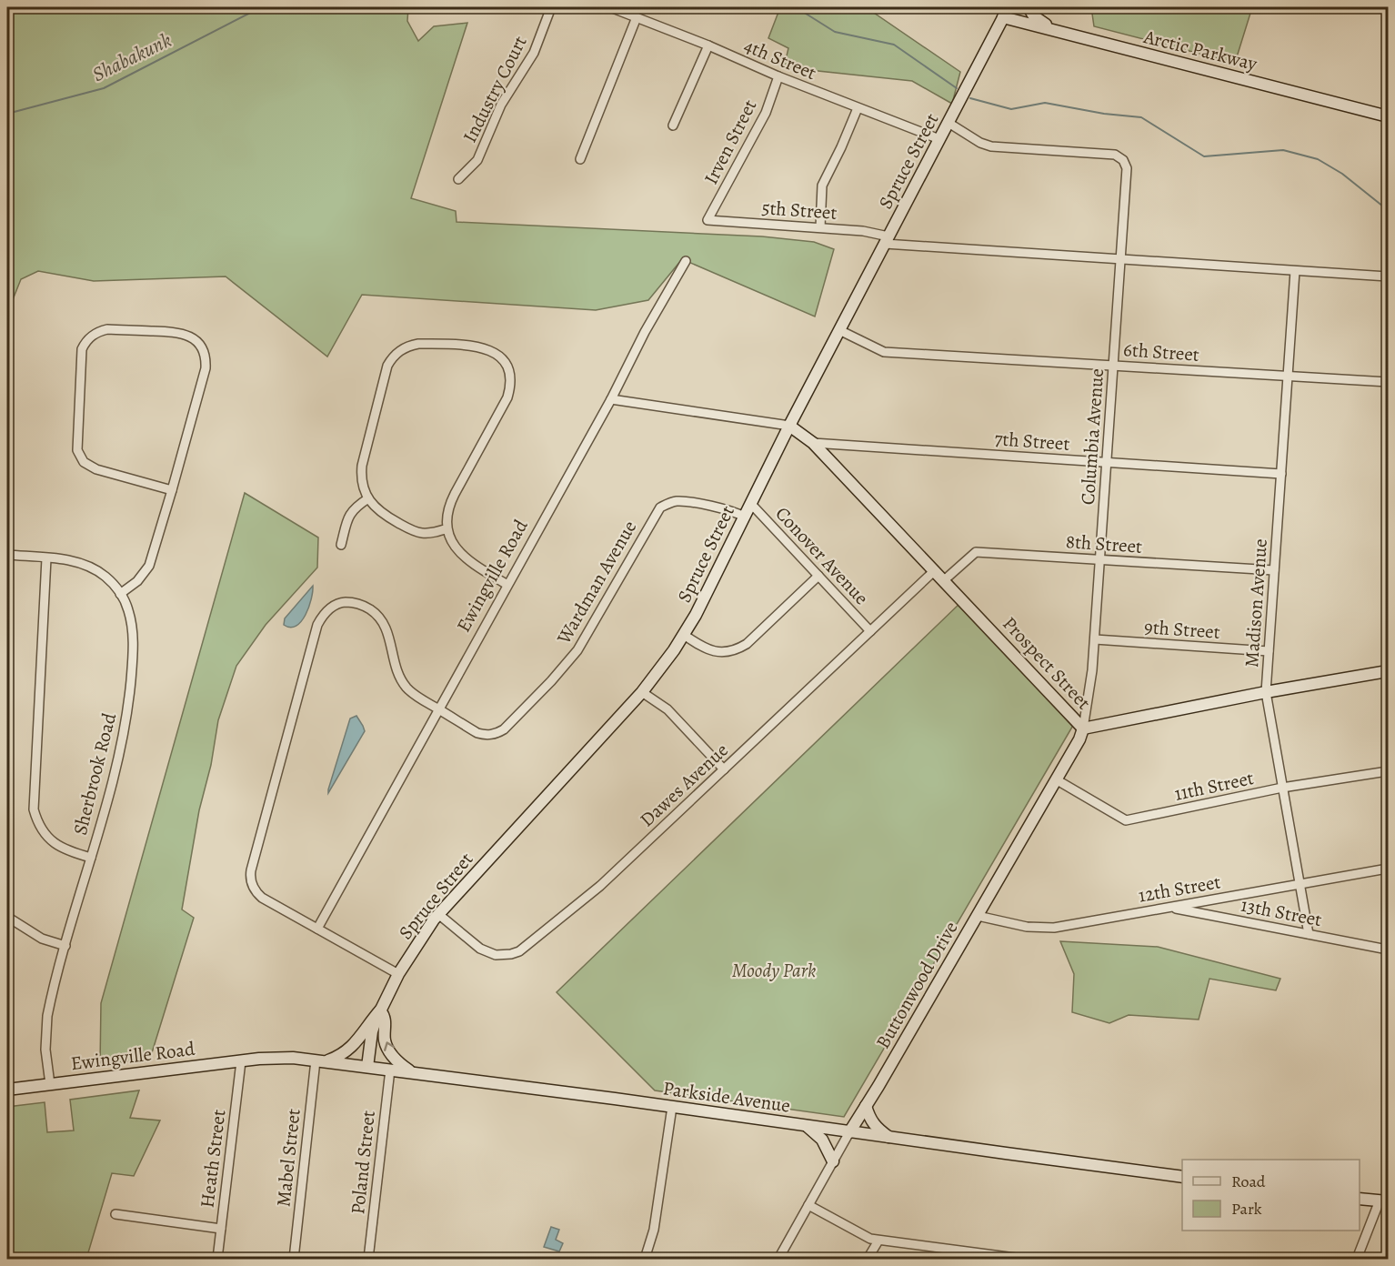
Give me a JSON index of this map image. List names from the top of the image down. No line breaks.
{"streets":{"street":["Arctic Parkway","4th Street","Industry Court","Irven Street","Spruce Street","5th Street","6th Street","Columbia Avenue","7th Street","8th Street","Conover Avenue","Ewingville Road","Wardman Avenue","Madison Avenue","9th Street","Prospect Street","Sherbrook Road","Dawes Avenue","11th Street","12th Street","13th Street","Buttonwood Drive","Parkside Avenue","Mabel Street","Heath Street","Poland Street"]},"crossings":[["Arctic Parkway","Spruce Street"],["4th Street","Irven Street"],["4th Street","Spruce Street"],["Irven Street","5th Street"],["Spruce Street","5th Street"],["Spruce Street","6th Street"],["Spruce Street","Columbia Avenue"],["Spruce Street","Conover Avenue"],["Spruce Street","Wardman Avenue"],["Spruce Street","Prospect Street"],["Spruce Street","Dawes Avenue"],["Spruce Street","Parkside Avenue"],["5th Street","Columbia Avenue"],["5th Street","Madison Avenue"],["6th Street","Columbia Avenue"],["6th Street","Madison Avenue"],["Columbia Avenue","7th Street"],["Columbia Avenue","8th Street"],["Columbia Avenue","9th Street"],["Columbia Avenue","Prospect Street"],["Columbia Avenue","Buttonwood Drive"],["7th Street","Madison Avenue"],["7th Street","Prospect Street"],["8th Street","Madison Avenue"],["8th Street","Prospect Street"],["Conover Avenue","Dawes Avenue"],["Ewingville Road","Wardman Avenue"],["Ewingville Road","Sherbrook Road"],["Ewingville Road","Parkside Avenue"],["Ewingville Road","Heath Street"],["Madison Avenue","9th Street"],["Madison Avenue","Prospect Street"],["Madison Avenue","11th Street"],["Madison Avenue","12th Street"],["Madison Avenue","13th Street"],["Prospect Street","Dawes Avenue"],["Prospect Street","Buttonwood Drive"],["11th Street","Buttonwood Drive"],["12th Street","13th Street"],["12th Street","Buttonwood Drive"],["Buttonwood Drive","Parkside Avenue"],["Parkside Avenue","Mabel Street"],["Parkside Avenue","Poland Street"]],"water":["Shabakunk"],"parks":["Moody Park"],"legend":["Road","Park"]}
